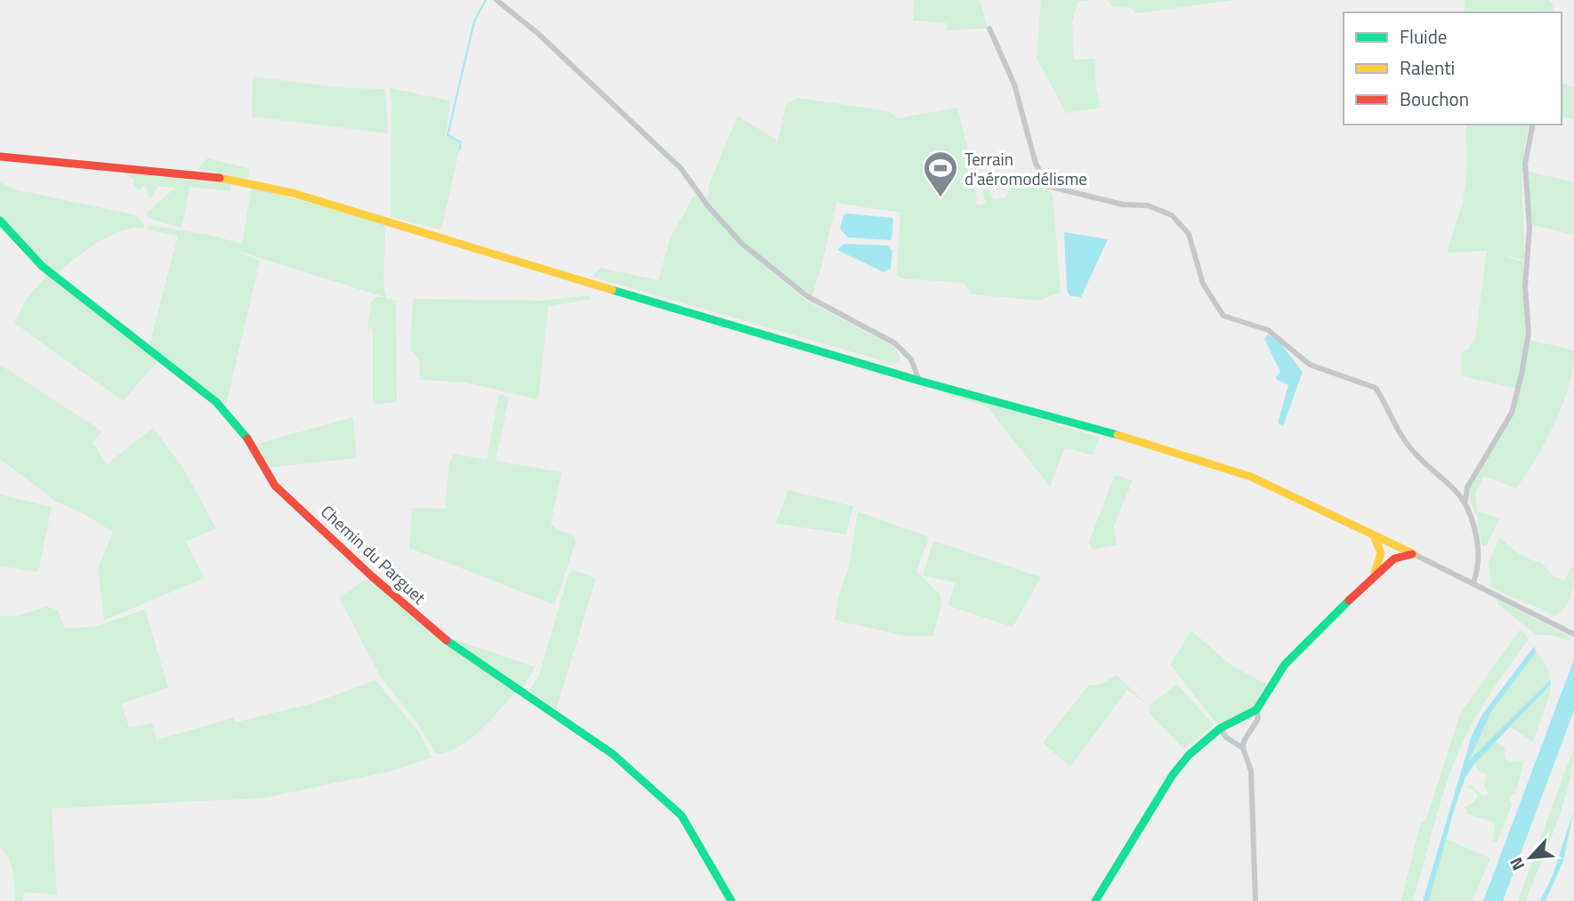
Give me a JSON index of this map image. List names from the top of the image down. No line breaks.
{"streets":{"street":["Chemin du Parguet"]},"places":{"sports":["Terrain d'aéromodélisme"]},"legend":["Fluide","Ralenti","Bouchon"],"north":"bottom left"}
